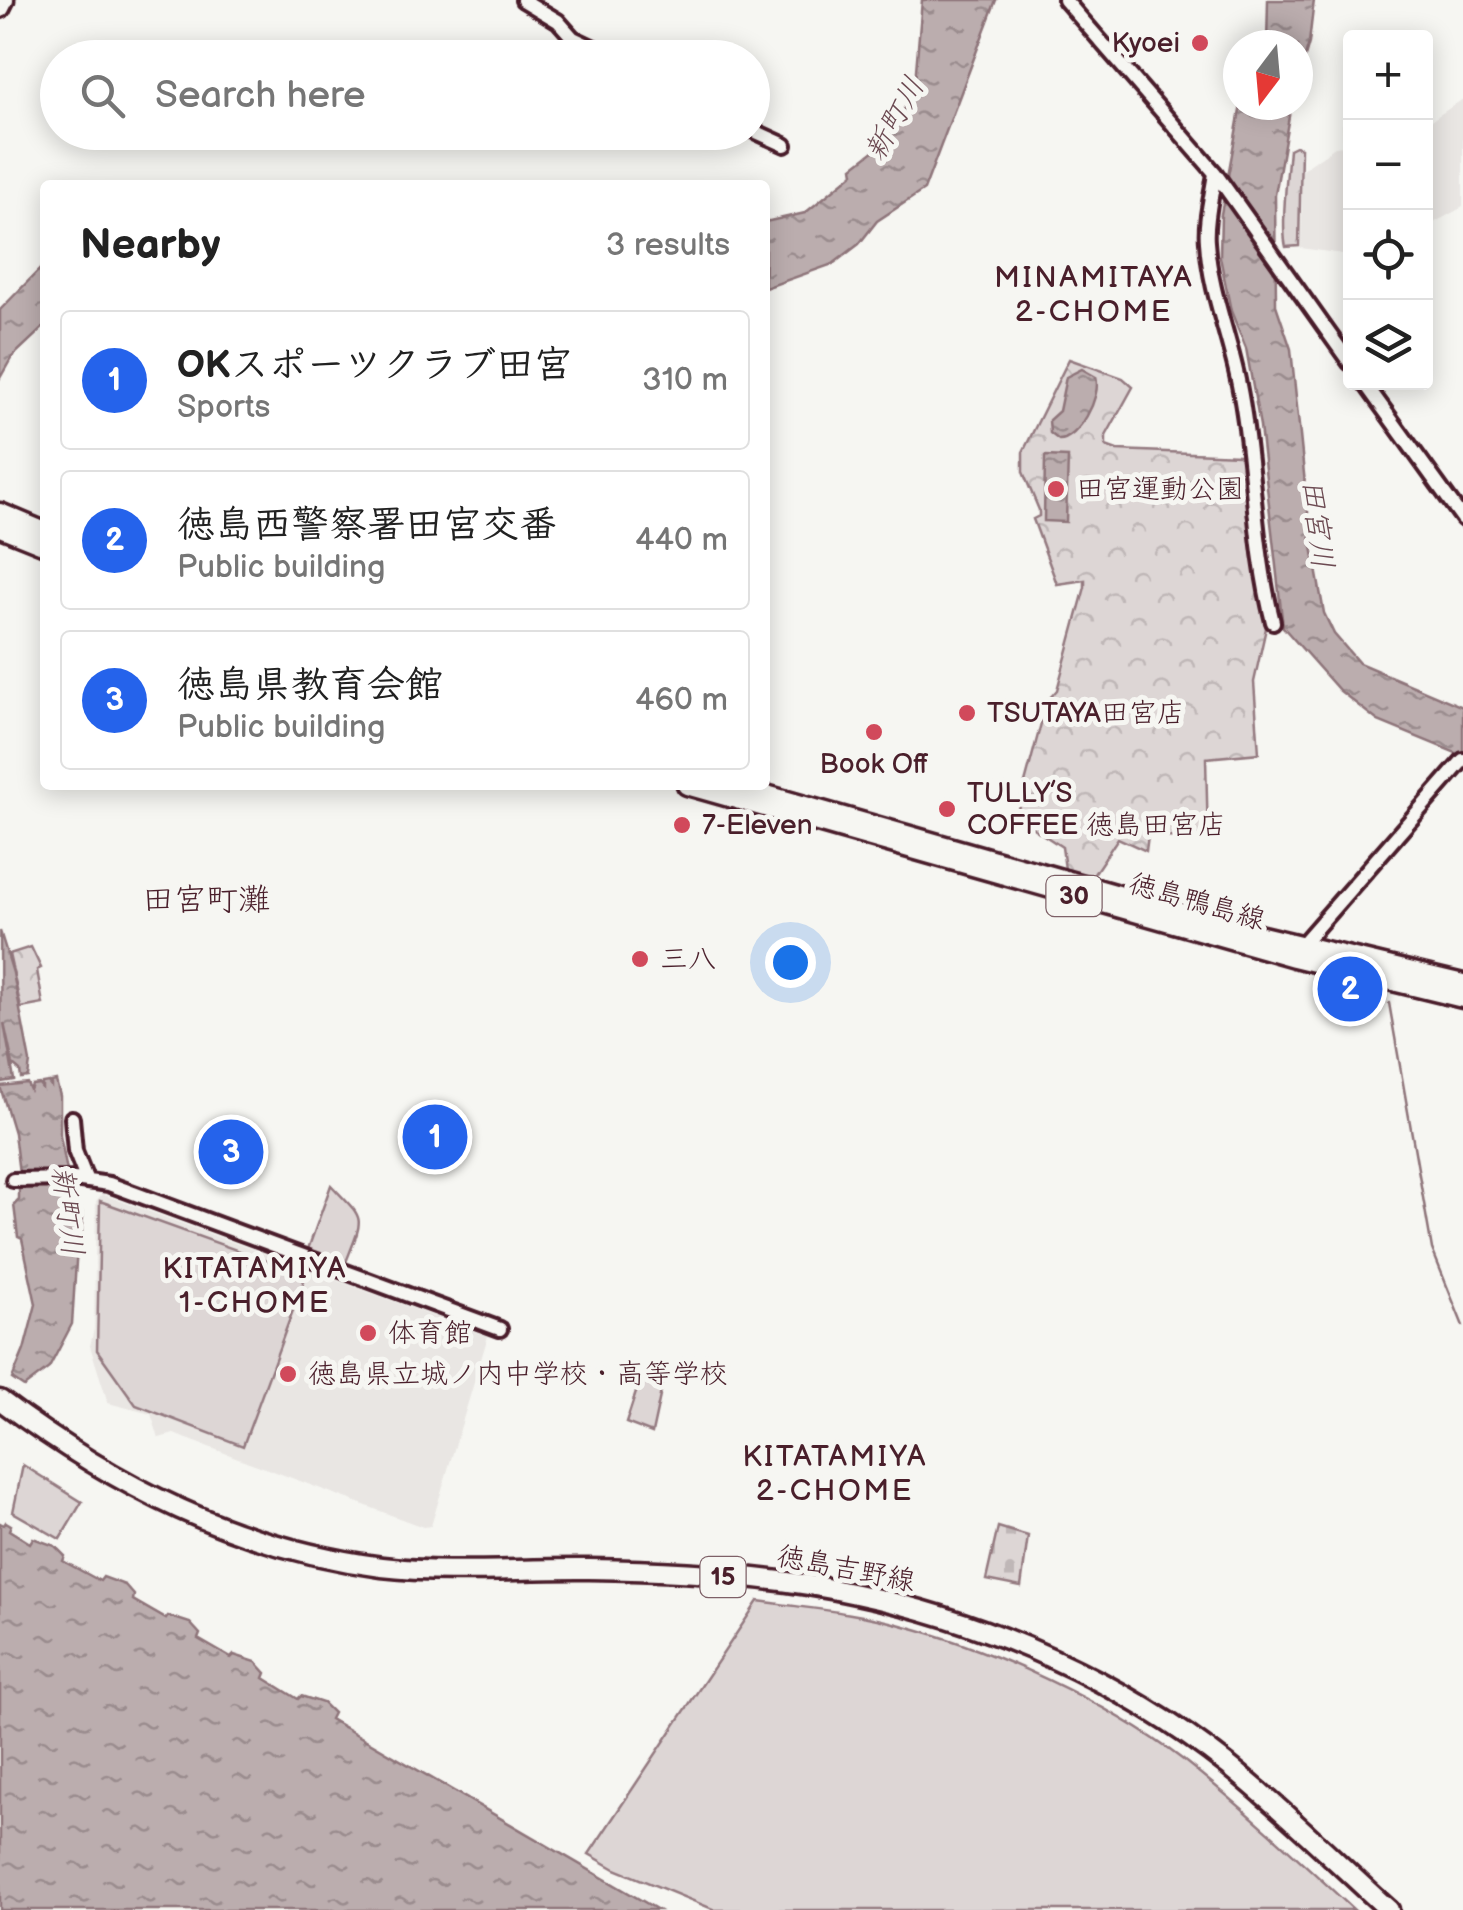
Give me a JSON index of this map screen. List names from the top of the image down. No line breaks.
{"streets":{"main road":["30","徳島鴨島線","徳島吉野線","15"]},"districts":["MINAMITAYA 2-CHOME","田宮町灘","KITATAMIYA 1-CHOME","KITATAMIYA 2-CHOME"],"water":["新町川","田宮川"],"places":["Kyoei","田宮運動公園","TSUTAYA田宮店","Book Off","TULLY’S COFFEE 徳島田宮店","7-Eleven","三八","体育館","徳島県立城ノ内中学校・高等学校"],"north":"bottom","page":{"map_buttons":["+","−"],"search":"Search here","heading":["Nearby","3 results"],"list":[{"mark":"1","name":"OKスポーツクラブ田宮","note":"Sports","value":"310 m"},{"mark":"2","name":"徳島西警察署田宮交番","note":"Public building","value":"440 m"},{"mark":"3","name":"徳島県教育会館","note":"Public building","value":"460 m"}],"pins":["2","1","3"]}}
